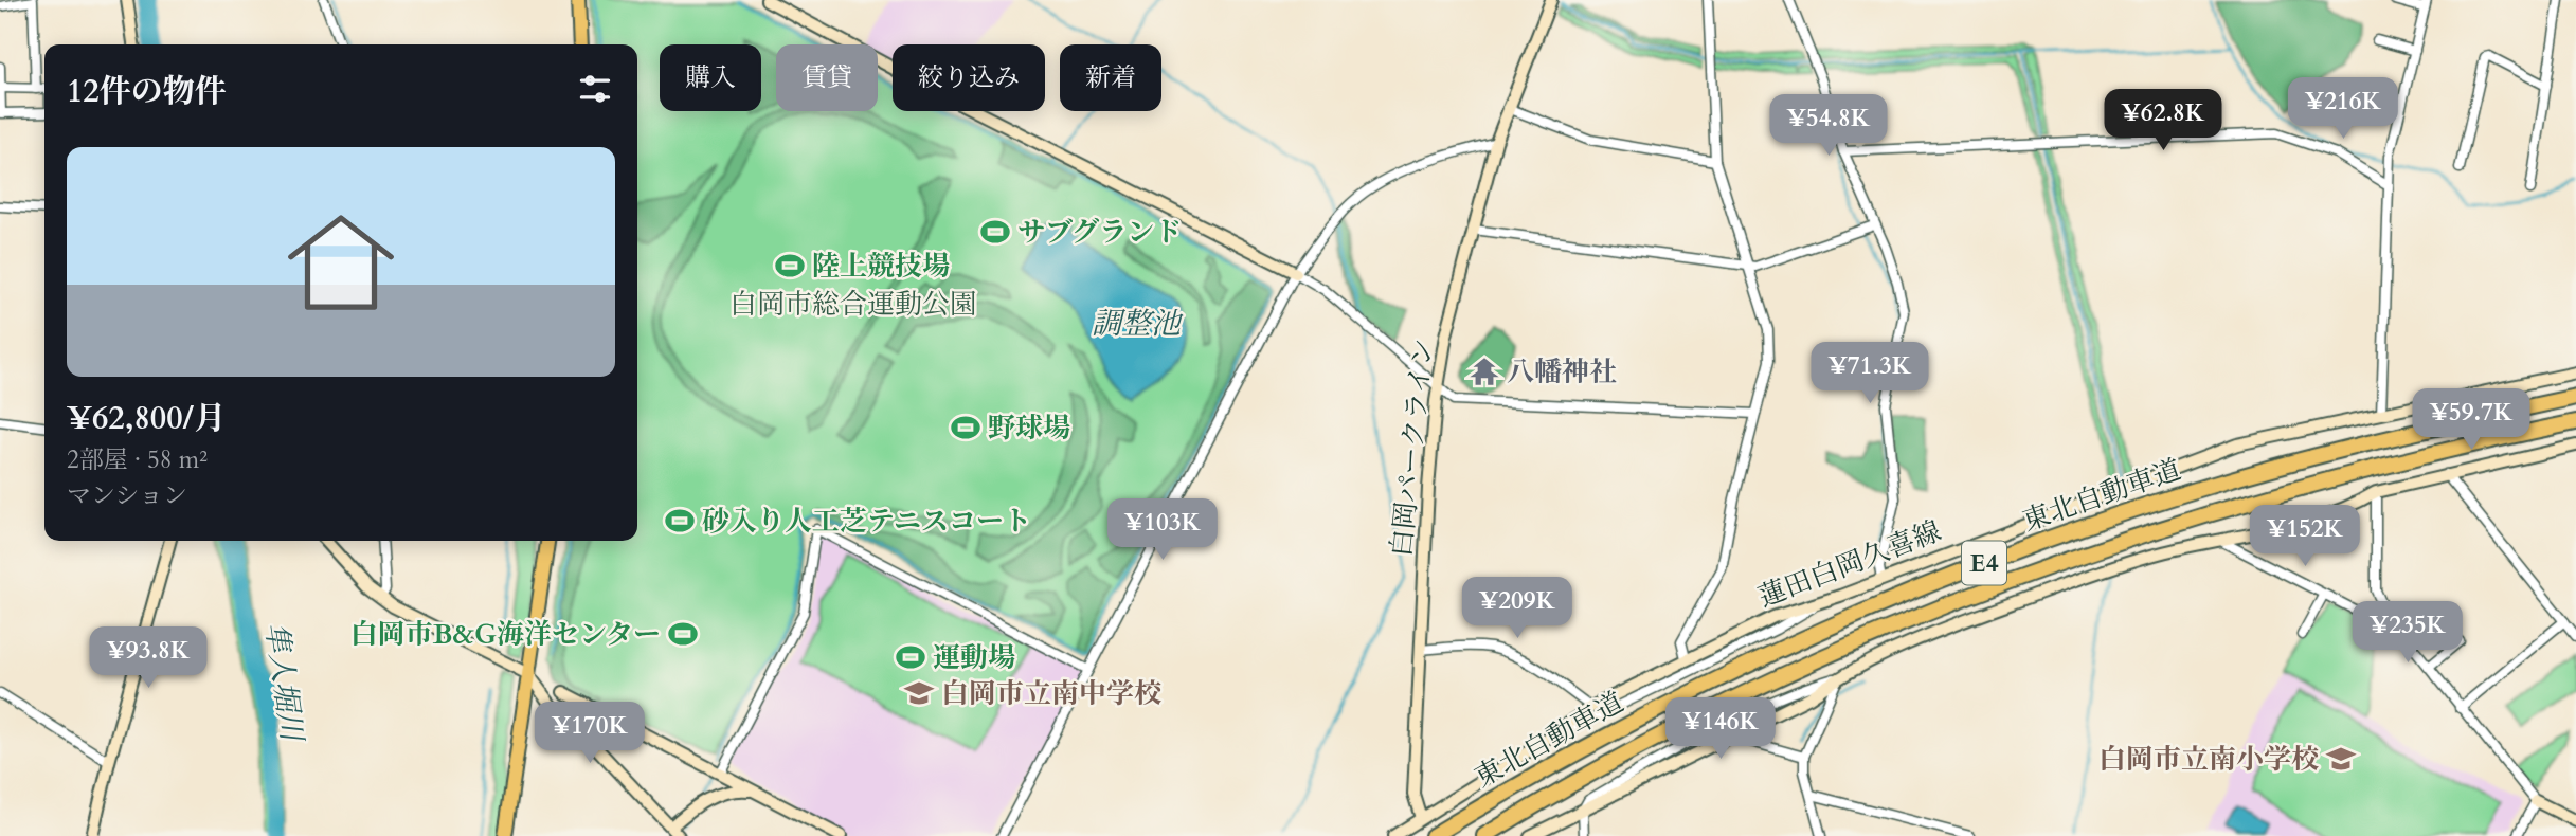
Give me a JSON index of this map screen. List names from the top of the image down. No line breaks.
{"streets":{"highway":["東北自動車道","E4"],"street":["白岡パークライン","蓮田白岡久喜線"]},"crossings":[["白岡パークライン","蓮田白岡久喜線"]],"water":["調整池","隼人堀川"],"parks":["白岡市総合運動公園"],"places":{"sports":["サブグランド","陸上競技場","野球場","砂入り人工芝テニスコート","白岡市B&G海洋センター","運動場"],"temple":["八幡神社"],"school or university":["白岡市立南中学校","白岡市立南小学校"]},"page":{"chip":["購入","賃貸","絞り込み","新着"],"heading":"12件の物件","price":["¥216K","¥62.8K","¥54.8K","¥71.3K","¥59.7K","¥103K","¥152K","¥209K","¥235K","¥93.8K","¥146K","¥170K"],"list":[{"name":"¥62,800/月","note":"2部屋 · 58 m² · マンション"}]}}
